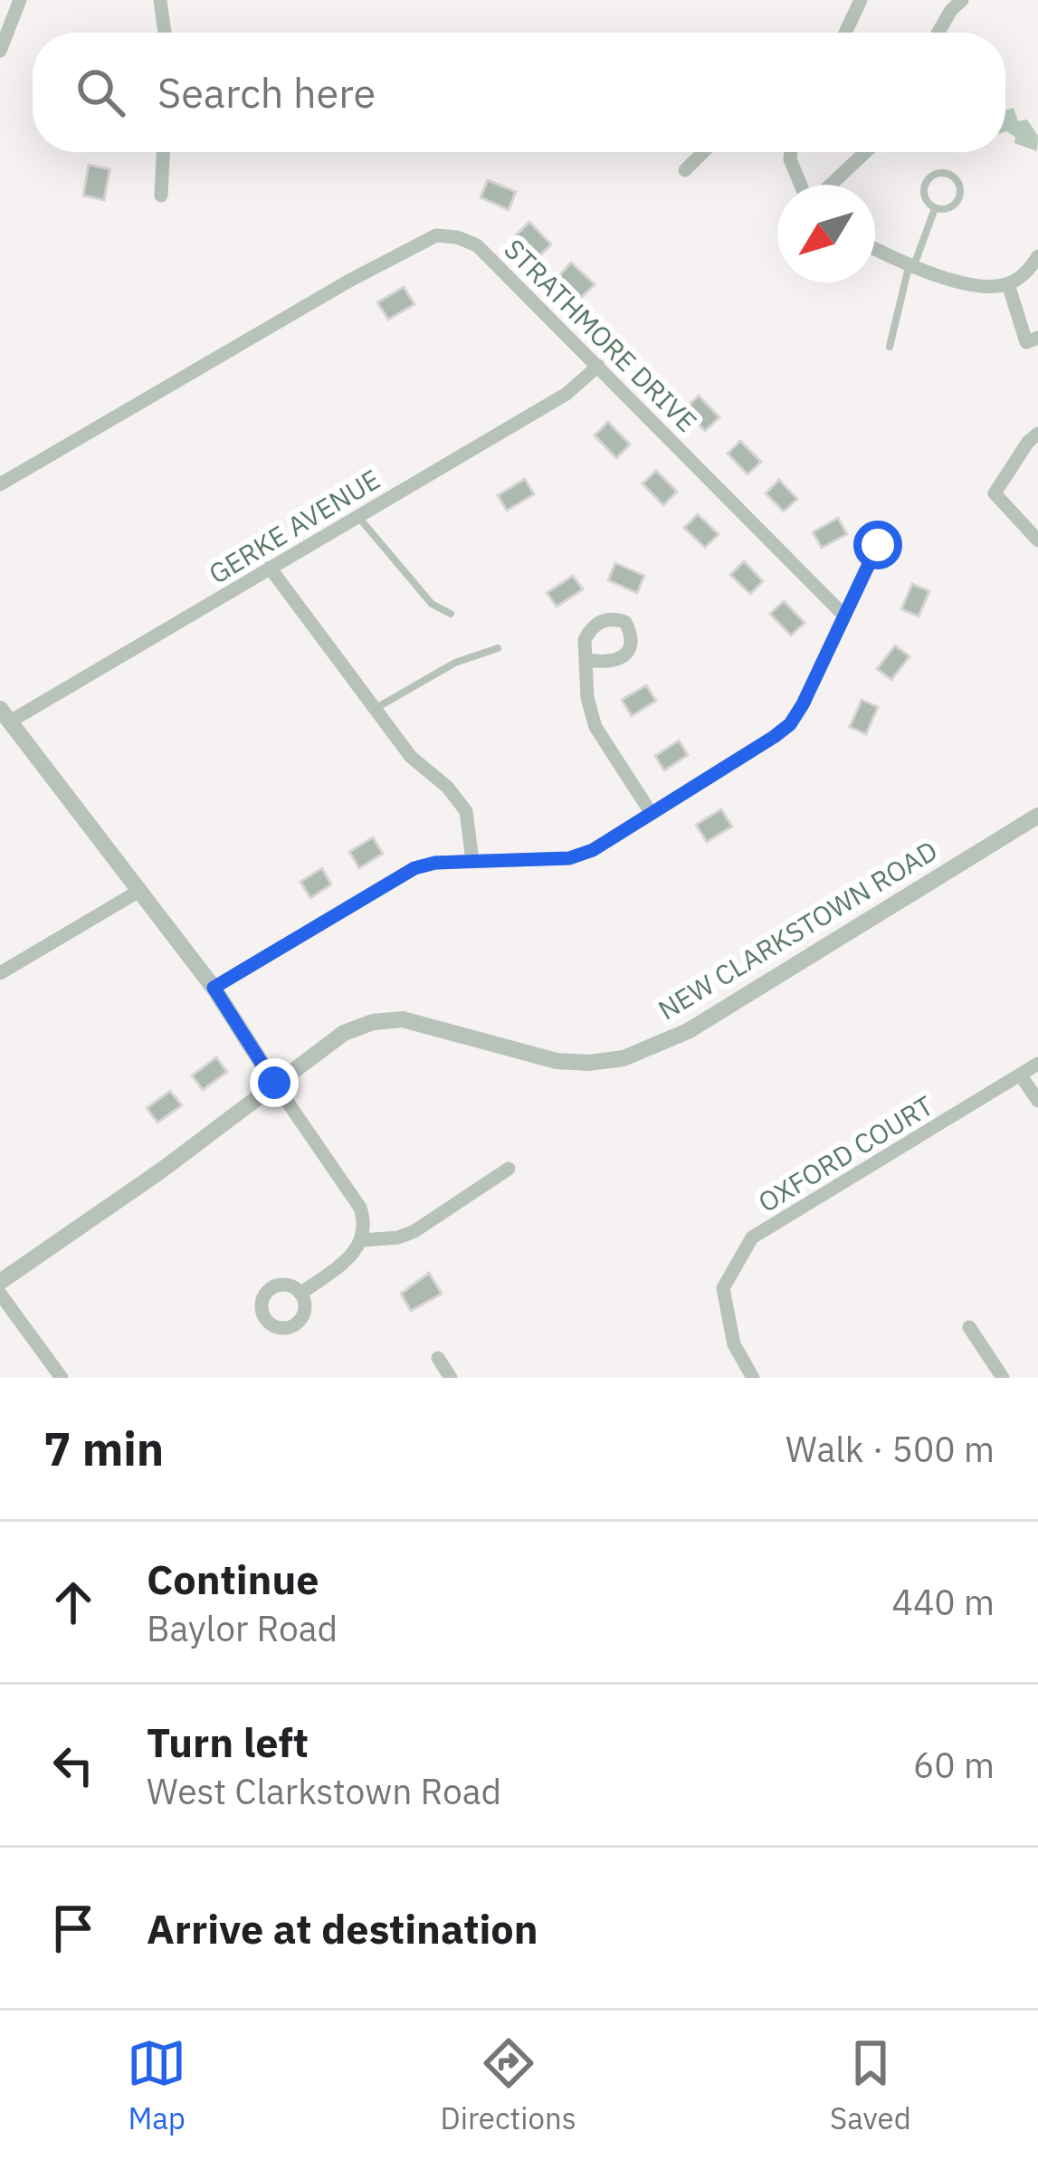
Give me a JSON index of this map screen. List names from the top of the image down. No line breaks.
{"streets":{"street":["STRATHMORE DRIVE","GERKE AVENUE","NEW CLARKSTOWN ROAD","OXFORD COURT"]},"crossings":[["STRATHMORE DRIVE","GERKE AVENUE"]],"north":"bottom left","page":{"search":"Search here","heading":["7 min","Walk · 500 m"],"list":[["Continue","Baylor Road","440 m"],["Turn left","West Clarkstown Road","60 m"],"Arrive at destination"],"nav":["Map","Directions","Saved"]}}
